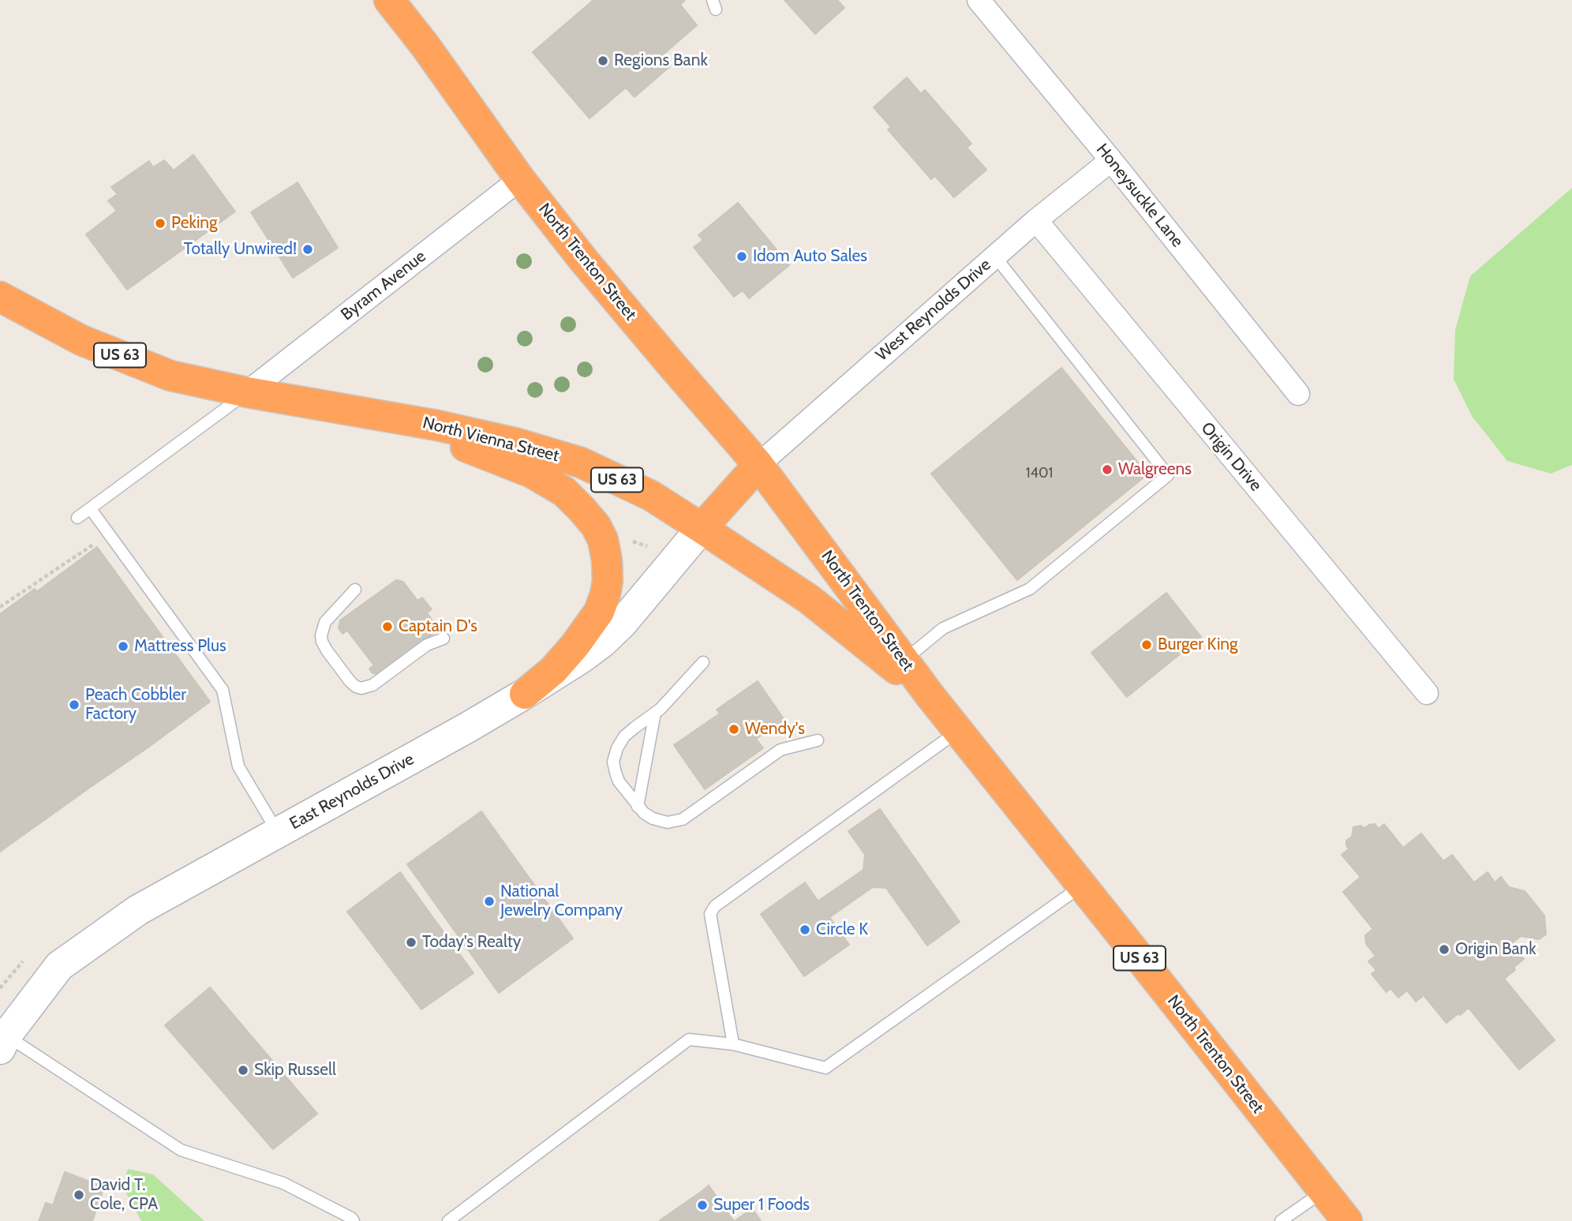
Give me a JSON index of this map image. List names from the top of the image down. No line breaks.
{"streets":{"highway":["North Trenton Street","US 63","North Vienna Street"],"street":["Honeysuckle Lane","Byram Avenue","West Reynolds Drive","Origin Drive","East Reynolds Drive"]},"crossings":[["Honeysuckle Lane","West Reynolds Drive"],["North Trenton Street","Byram Avenue"],["North Trenton Street","West Reynolds Drive"],["North Trenton Street","North Vienna Street"],["Byram Avenue","North Vienna Street"],["West Reynolds Drive","Origin Drive"],["North Vienna Street","East Reynolds Drive"]],"places":["Regions Bank","Peking","Totally Unwired!","Idom Auto Sales","Walgreens","Captain D's","Burger King","Mattress Plus","Peach Cobbler Factory","Wendy's","National Jewelry Company","Circle K","Today's Realty","Origin Bank","Skip Russell","David T. Cole, CPA","Super 1 Foods"],"house_numbers":["1401"]}
